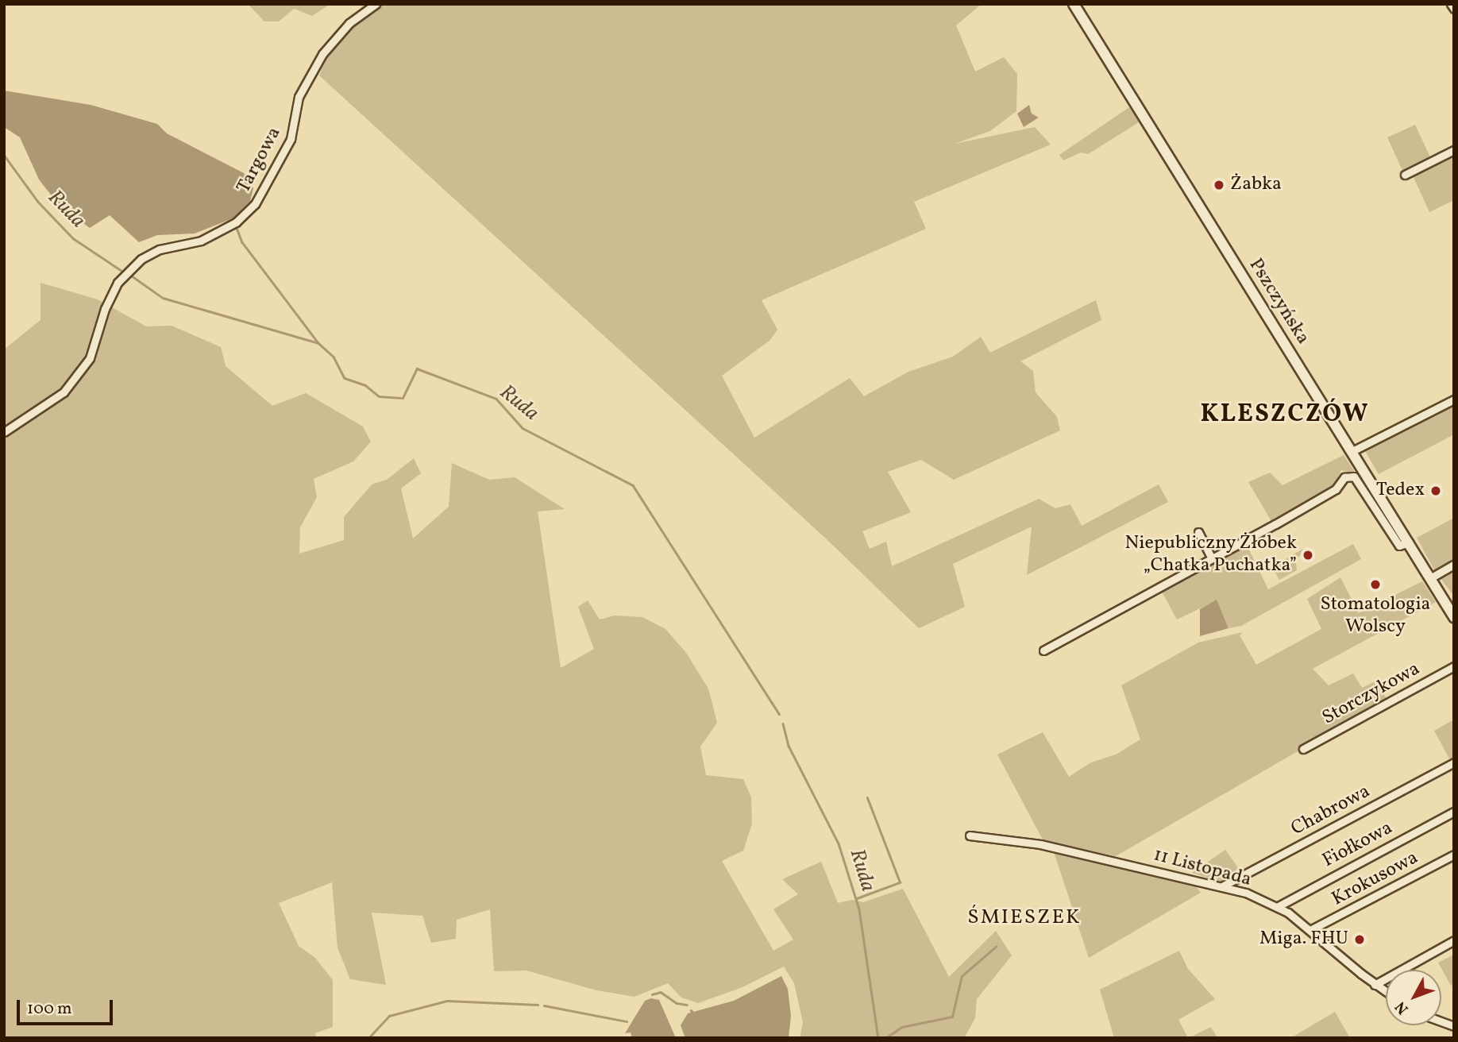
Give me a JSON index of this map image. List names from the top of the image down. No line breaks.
{"streets":{"main road":["Pszczyńska"],"street":["Targowa","Storczykowa","Chabrowa","Fiołkowa","11 Listopada","Krokusowa"]},"crossings":[["Chabrowa","11 Listopada"],["Fiołkowa","11 Listopada"],["11 Listopada","Krokusowa"]],"districts":["KLESZCZÓW","ŚMIESZEK"],"water":["Ruda"],"places":["Żabka","Tedex","Niepubliczny Żłobek „Chatka Puchatka”","Stomatologia Wolscy","Miga. FHU"],"scale_bar":"100 m","north":"bottom left"}
